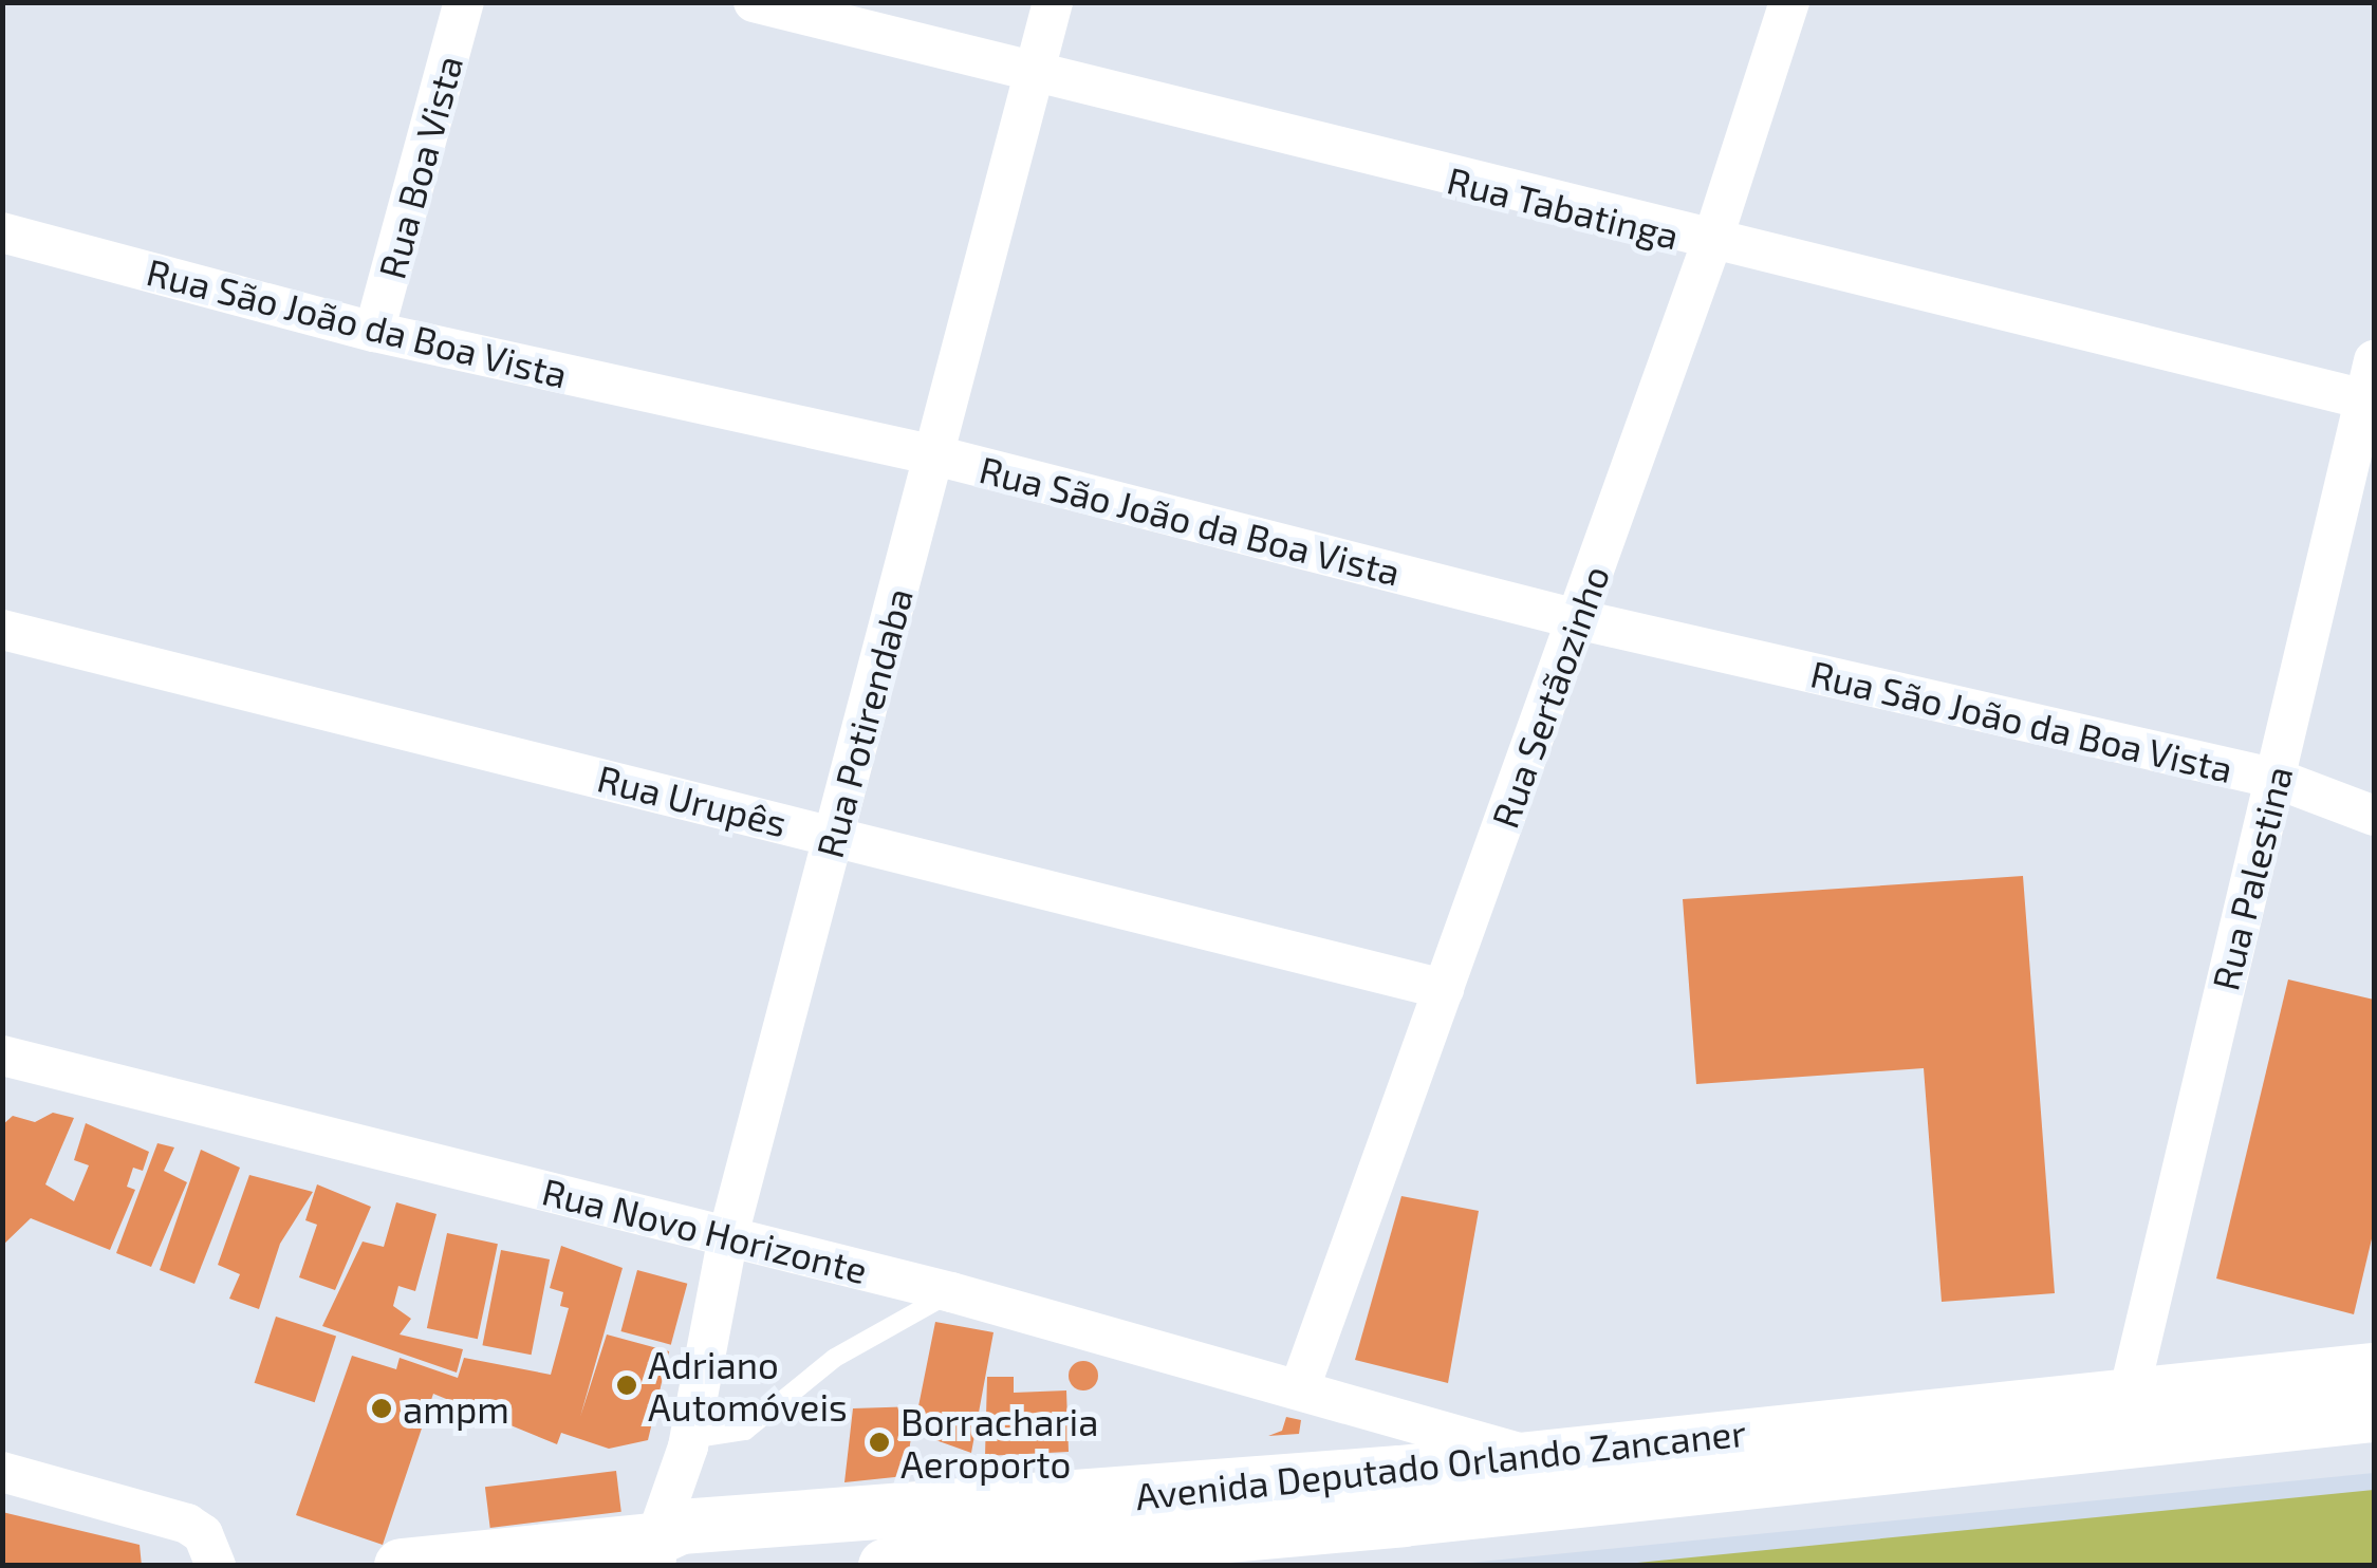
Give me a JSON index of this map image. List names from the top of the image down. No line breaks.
{"streets":{"main road":["Avenida Deputado Orlando Zancaner"],"street":["Rua Boa Vista","Rua Tabatinga","Rua São João da Boa Vista","Rua Sertãozinho","Rua Potirendaba","Rua Urupês","Rua Palestina","Rua Novo Horizonte"]},"crossings":[["Rua Boa Vista","Rua São João da Boa Vista"],["Rua Tabatinga","Rua Sertãozinho"],["Rua Tabatinga","Rua Potirendaba"],["Rua Tabatinga","Rua Palestina"],["Rua São João da Boa Vista","Rua Sertãozinho"],["Rua São João da Boa Vista","Rua Potirendaba"],["Rua São João da Boa Vista","Rua Palestina"],["Rua Sertãozinho","Rua Urupês"],["Rua Sertãozinho","Rua Novo Horizonte"],["Rua Potirendaba","Rua Urupês"],["Rua Potirendaba","Rua Novo Horizonte"],["Rua Potirendaba","Avenida Deputado Orlando Zancaner"],["Rua Palestina","Avenida Deputado Orlando Zancaner"],["Rua Novo Horizonte","Avenida Deputado Orlando Zancaner"]],"places":["Adriano Automóveis","ampm","Borracharia Aeroporto"]}
